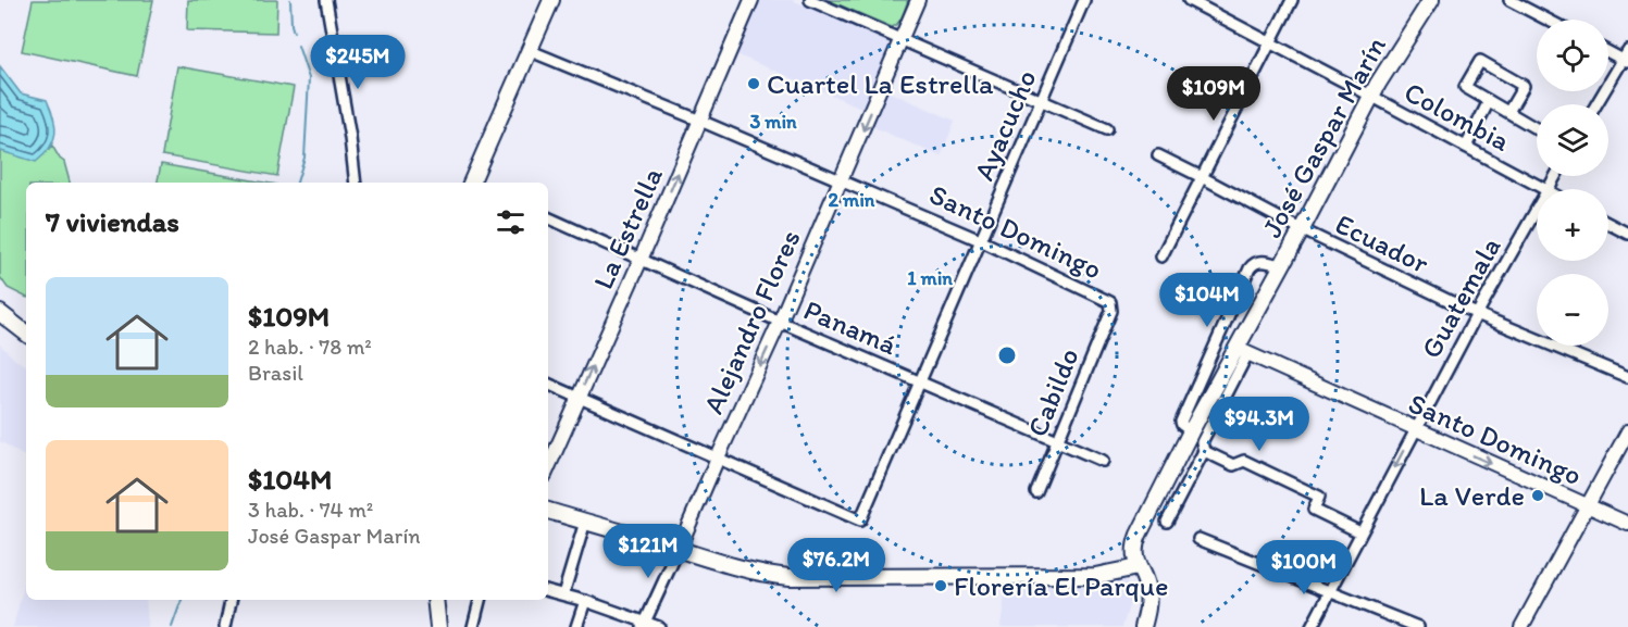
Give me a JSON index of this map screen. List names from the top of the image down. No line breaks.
{"streets":{"main road":["José Gaspar Marín"],"street":["Colombia","Ayacucho","La Estrella","Santo Domingo","Ecuador","Guatemala","Alejandro Flores","Panamá","Cabildo"]},"crossings":[["Colombia","José Gaspar Marín"],["Ayacucho","Santo Domingo"],["Ayacucho","Alejandro Flores"],["Ayacucho","Panamá"],["José Gaspar Marín","Santo Domingo"],["José Gaspar Marín","Ecuador"],["La Estrella","Santo Domingo"],["La Estrella","Panamá"],["Santo Domingo","Guatemala"],["Santo Domingo","Alejandro Flores"],["Santo Domingo","Cabildo"],["Ecuador","Guatemala"],["Alejandro Flores","Panamá"],["Panamá","Cabildo"]],"one_way":["La Estrella","Alejandro Flores"],"places":["Cuartel La Estrella","La Verde","Florería El Parque"],"page":{"map_buttons":["+","−"],"price":["$245M","$109M","$104M","$94.3M","$121M","$76.2M","$100M"],"heading":"7 viviendas","list":[{"name":"$109M","note":"2 hab. · 78 m² · Brasil"},{"name":"$104M","note":"3 hab. · 74 m² · José Gaspar Marín"}]},"rings":["3 min","2 min","1 min"]}
